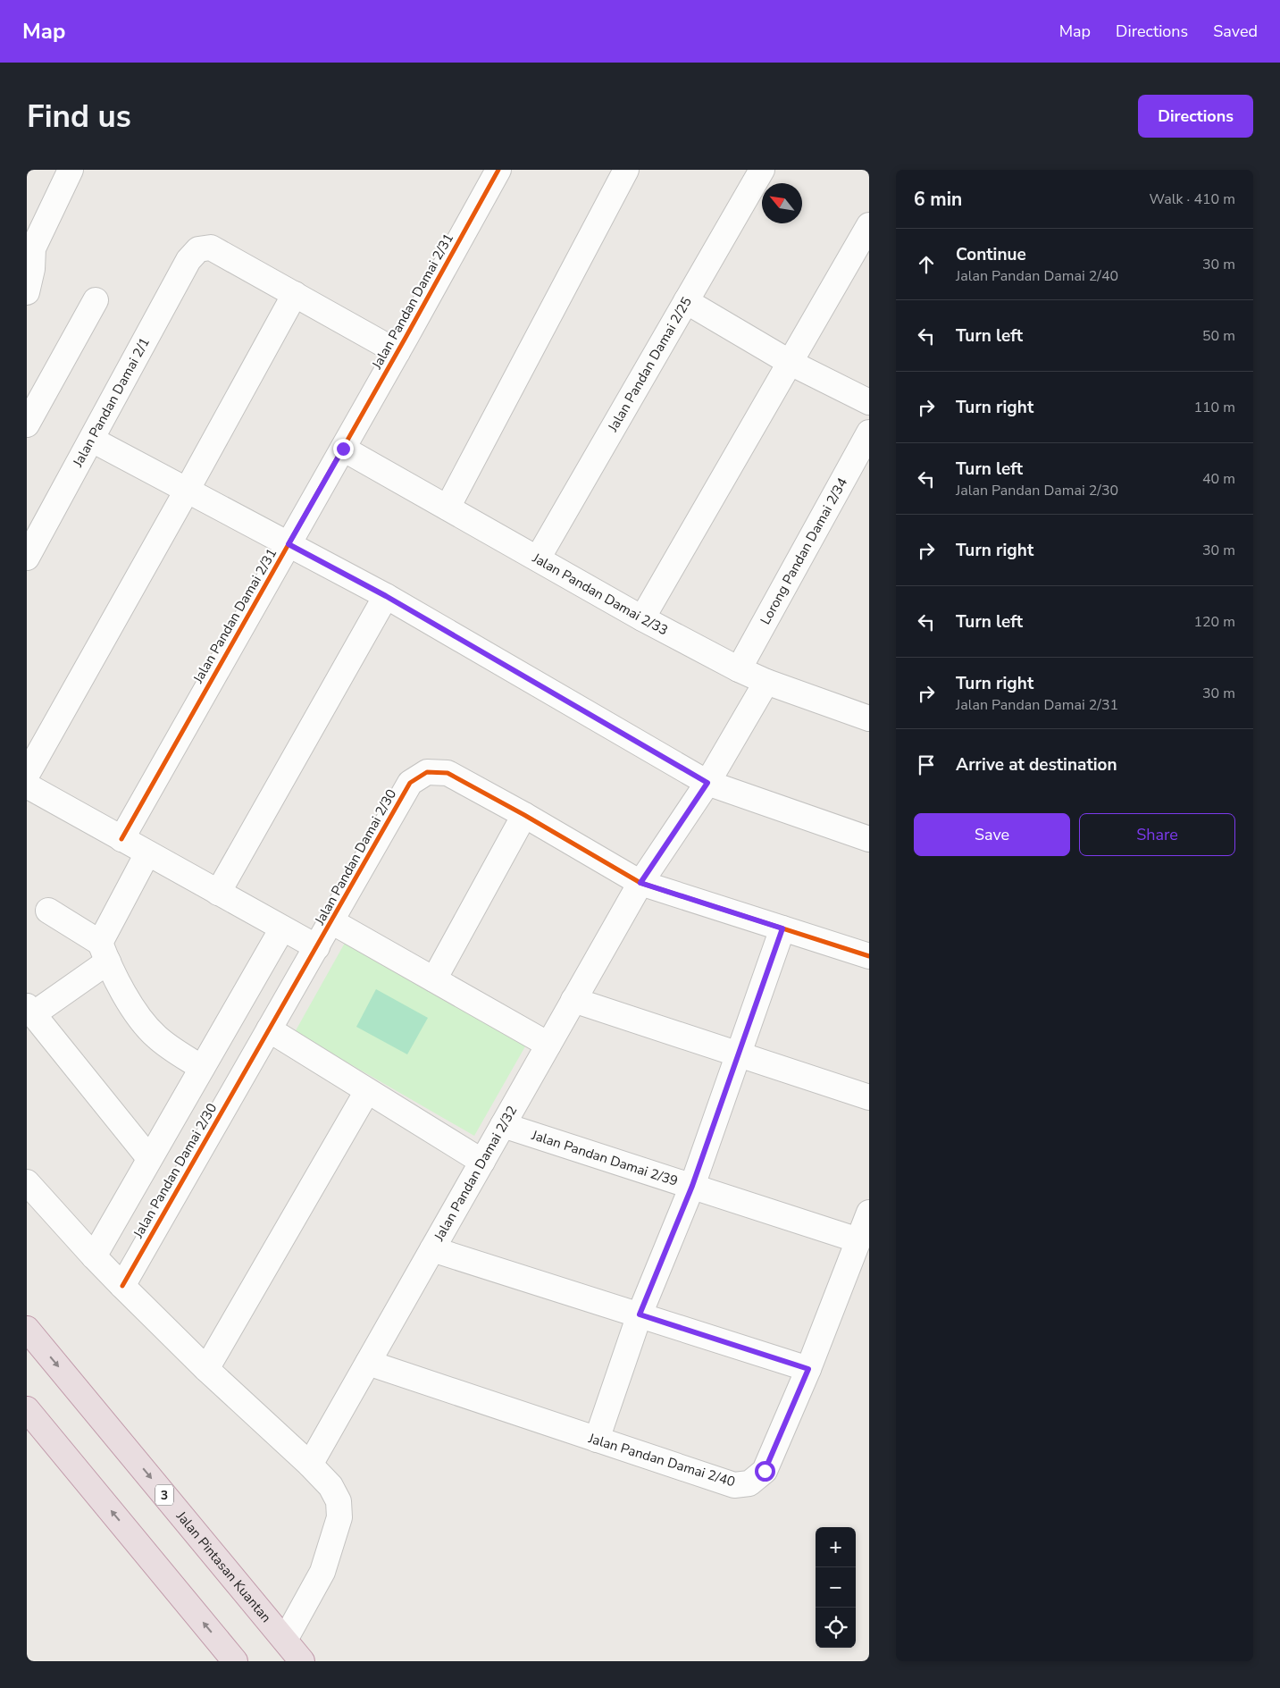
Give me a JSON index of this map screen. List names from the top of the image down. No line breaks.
{"streets":{"highway":["3","Jalan Pintasan Kuantan"],"street":["Jalan Pandan Damai 2/31","Jalan Pandan Damai 2/25","Jalan Pandan Damai 2/1","Lorong Pandan Damai 2/34","Jalan Pandan Damai 2/33","Jalan Pandan Damai 2/30","Jalan Pandan Damai 2/39","Jalan Pandan Damai 2/32","Jalan Pandan Damai 2/40"]},"crossings":[["Jalan Pandan Damai 2/31","Jalan Pandan Damai 2/33"],["Jalan Pandan Damai 2/25","Jalan Pandan Damai 2/33"],["Lorong Pandan Damai 2/34","Jalan Pandan Damai 2/33"],["Jalan Pandan Damai 2/33","Jalan Pandan Damai 2/32"],["Jalan Pandan Damai 2/30","Jalan Pandan Damai 2/32"],["Jalan Pandan Damai 2/39","Jalan Pandan Damai 2/32"],["Jalan Pandan Damai 2/39","Jalan Pandan Damai 2/40"],["Jalan Pandan Damai 2/32","Jalan Pandan Damai 2/40"]],"north":"top left","page":{"header":"Map","nav":["Map","Directions","Saved"],"buttons":["Directions",["Save","Share"]],"title":"Find us","heading":["6 min","Walk · 410 m"],"list":[["Continue","Jalan Pandan Damai 2/40","30 m"],["Turn left","50 m"],["Turn right","110 m"],["Turn left","Jalan Pandan Damai 2/30","40 m"],["Turn right","30 m"],["Turn left","120 m"],["Turn right","Jalan Pandan Damai 2/31","30 m"],"Arrive at destination"],"map_buttons":["+","−"]}}
